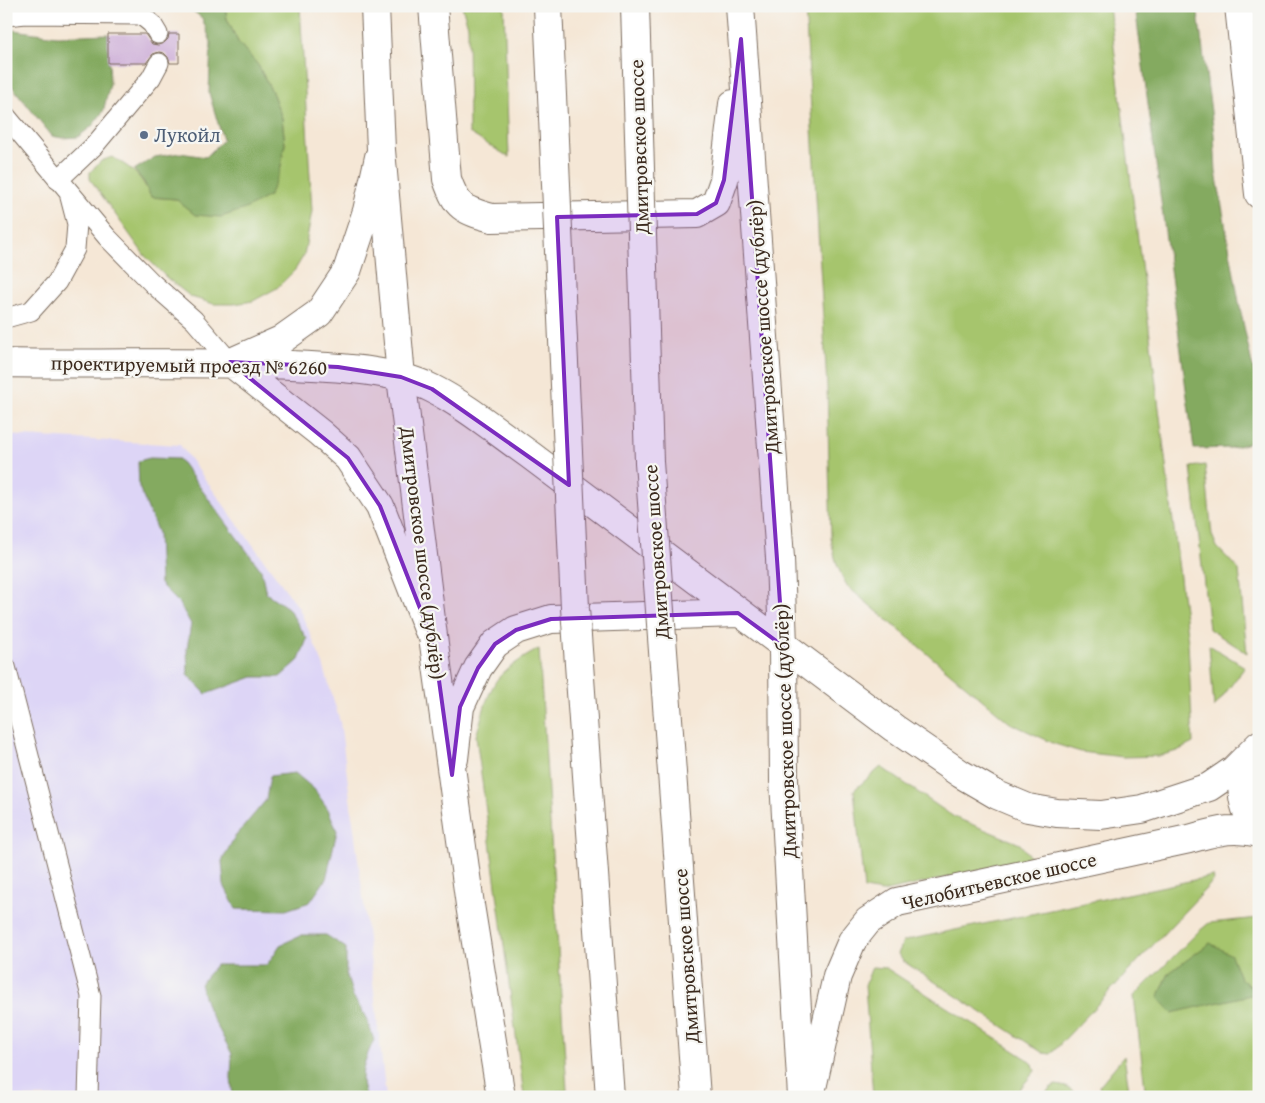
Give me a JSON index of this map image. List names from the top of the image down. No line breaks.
{"streets":{"main road":["Дмитровское шоссе","Дмитровское шоссе (дублёр)","проектируемый проезд № 6260","Челобитьевское шоссе"]},"crossings":[["Дмитровское шоссе (дублёр)","проектируемый проезд № 6260"]],"places":["Лукойл"]}
